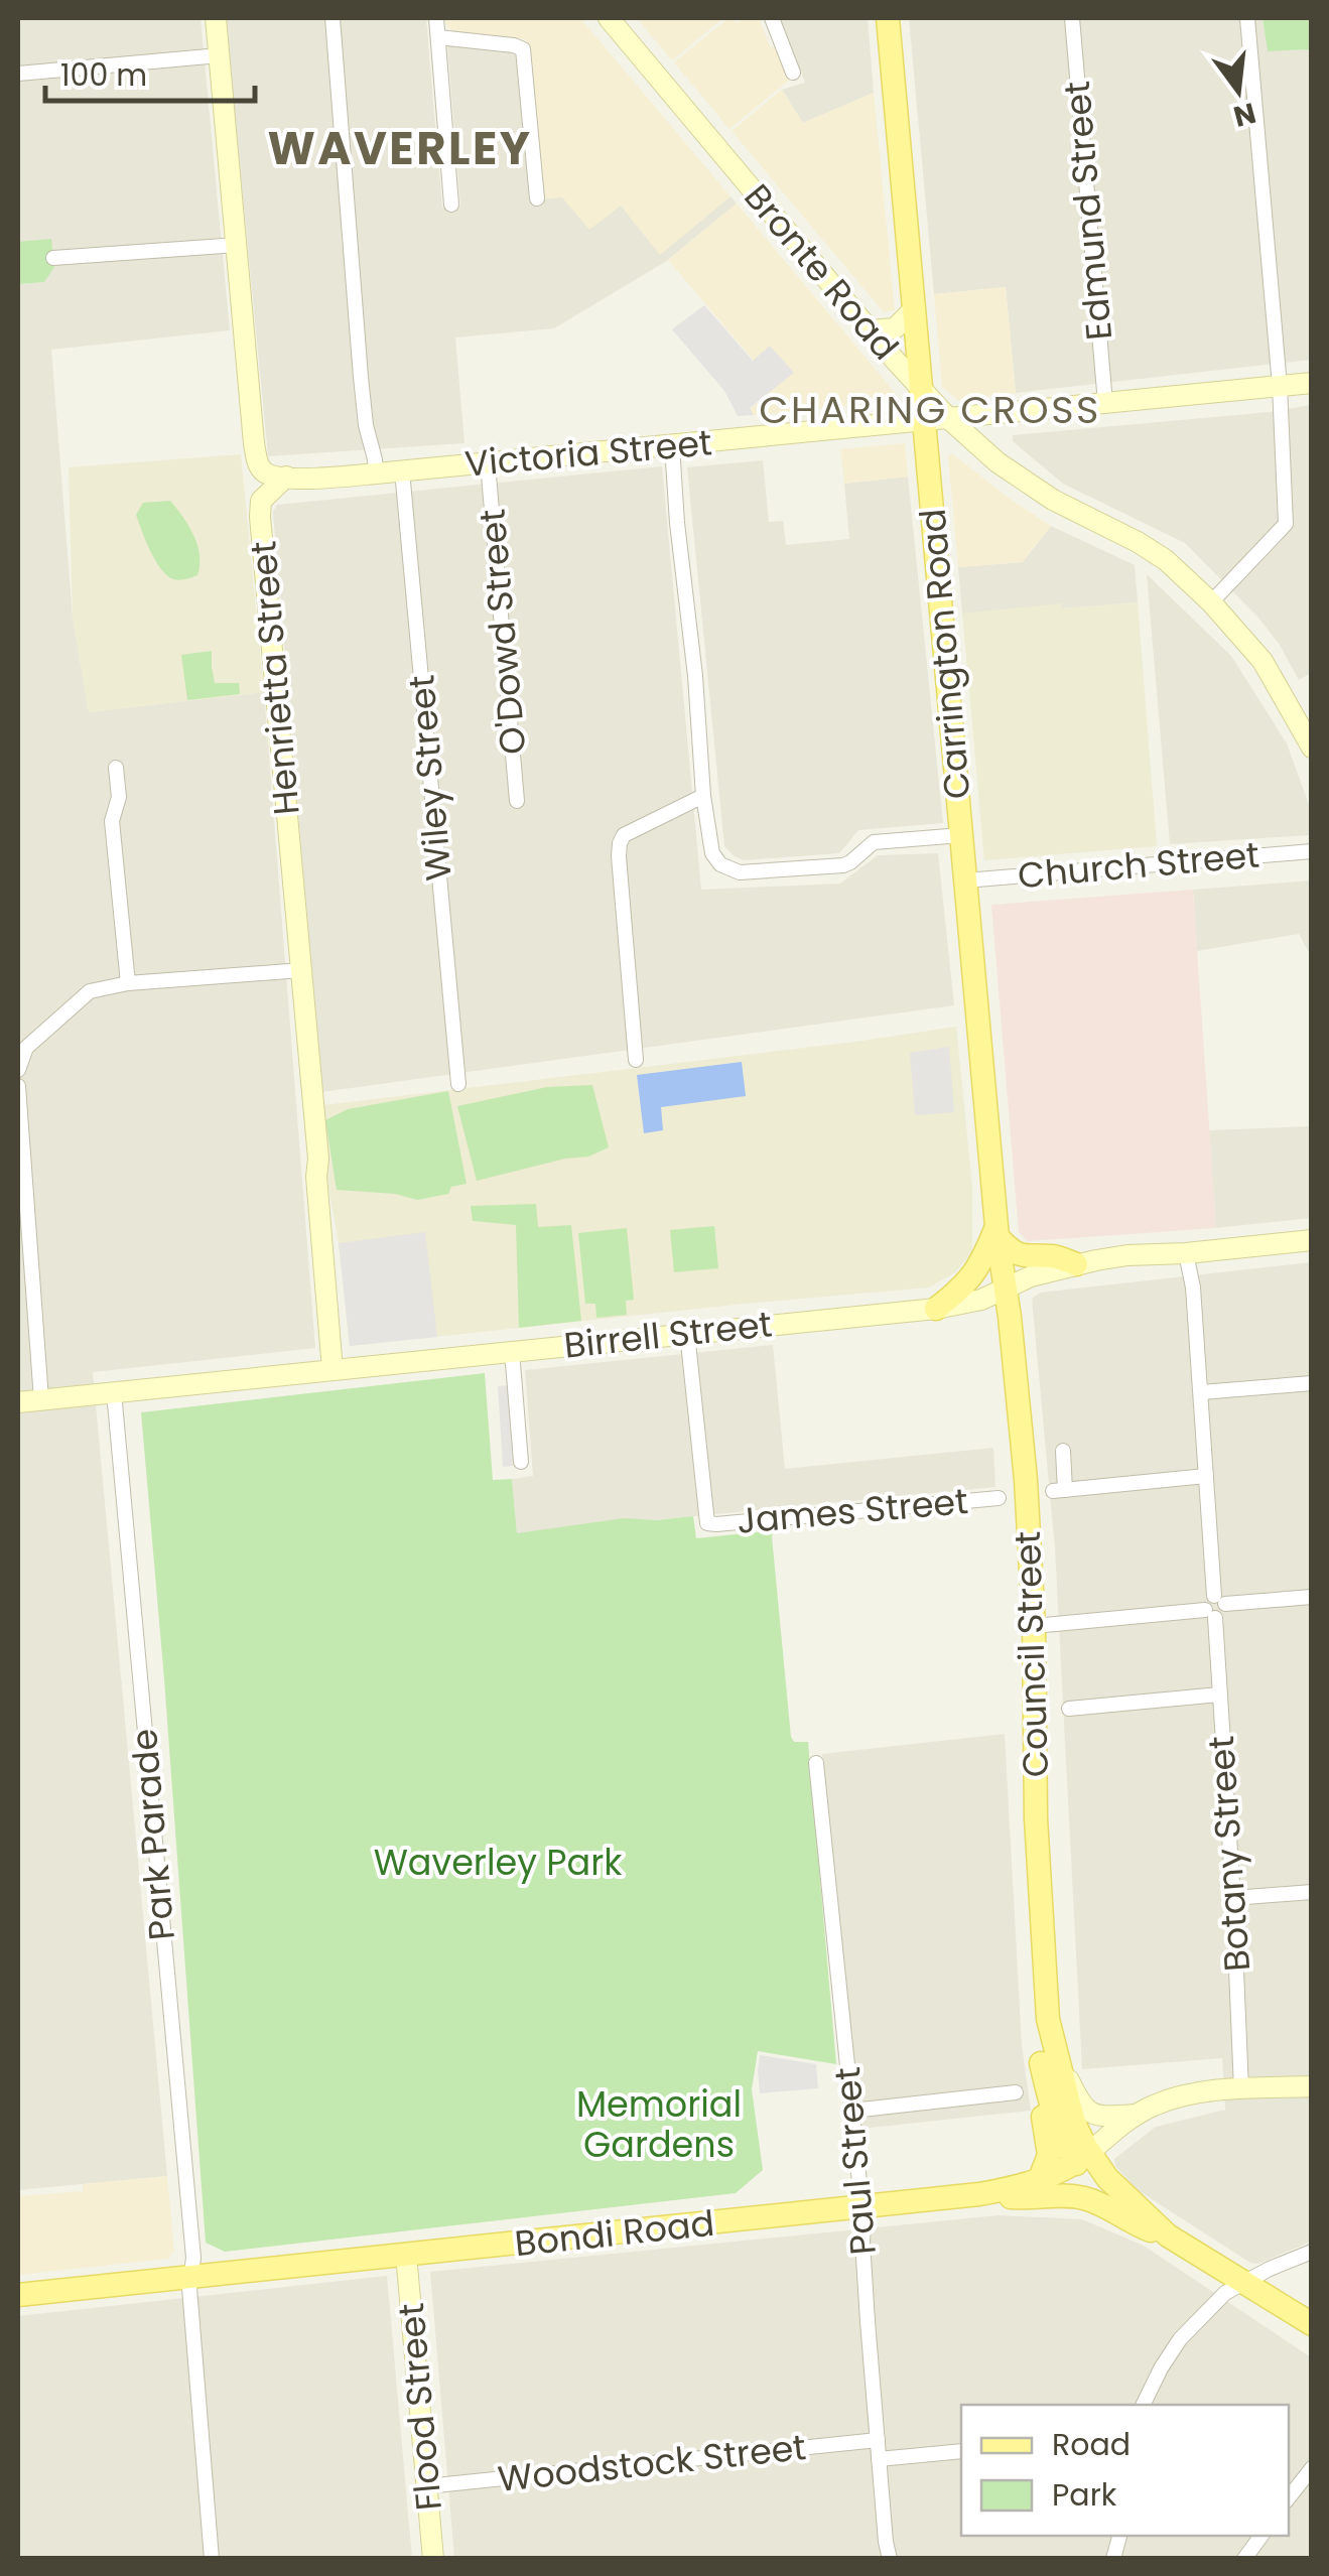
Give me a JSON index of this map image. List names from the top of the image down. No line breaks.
{"streets":{"main road":["Carrington Road","Council Street","Bondi Road"],"street":["Edmund Street","Bronte Road","Victoria Street","O'Dowd Street","Henrietta Street","Wiley Street","Church Street","Birrell Street","James Street","Park Parade","Botany Street","Paul Street","Flood Street","Woodstock Street"]},"crossings":[["Edmund Street","Victoria Street"],["Bronte Road","Carrington Road"],["Victoria Street","O'Dowd Street"],["Victoria Street","Carrington Road"],["Victoria Street","Henrietta Street"],["Victoria Street","Wiley Street"],["Carrington Road","Church Street"],["Carrington Road","Birrell Street"],["Carrington Road","Council Street"],["Henrietta Street","Birrell Street"],["Birrell Street","James Street"],["Birrell Street","Council Street"],["Birrell Street","Park Parade"],["Council Street","Bondi Road"],["Park Parade","Bondi Road"],["Paul Street","Bondi Road"],["Paul Street","Woodstock Street"],["Bondi Road","Flood Street"],["Flood Street","Woodstock Street"]],"districts":["WAVERLEY","CHARING CROSS"],"parks":["Waverley Park","Memorial Gardens"],"legend":["Road","Park"],"scale_bar":"100 m","north":"bottom"}
